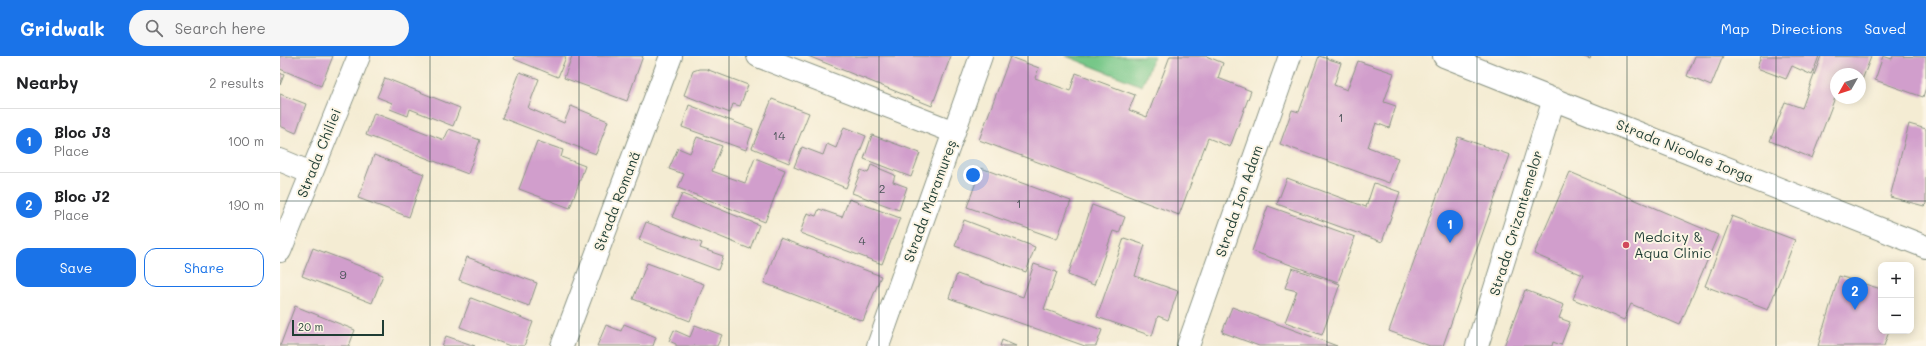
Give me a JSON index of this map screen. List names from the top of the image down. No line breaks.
{"streets":{"street":["Strada Nicolae Iorga","Strada Chiliei","Strada Romană","Strada Maramureș","Strada Ion Adam","Strada Crizantemelor"]},"crossings":[["Strada Nicolae Iorga","Strada Crizantemelor"]],"places":["Medcity & Aqua Clinic"],"house_numbers":["1","14","2","1","4","9"],"scale_bar":"20 m","north":"bottom left","page":{"header":"Gridwalk","search":"Search here","nav":["Map","Directions","Saved"],"heading":["Nearby","2 results"],"list":[{"mark":"1","name":"Bloc J3","note":"Place","value":"100 m"},{"mark":"2","name":"Bloc J2","note":"Place","value":"190 m"}],"pins":["1","2"],"buttons":["Save","Share"],"map_buttons":["+","−"],"scale":"20 m"}}
